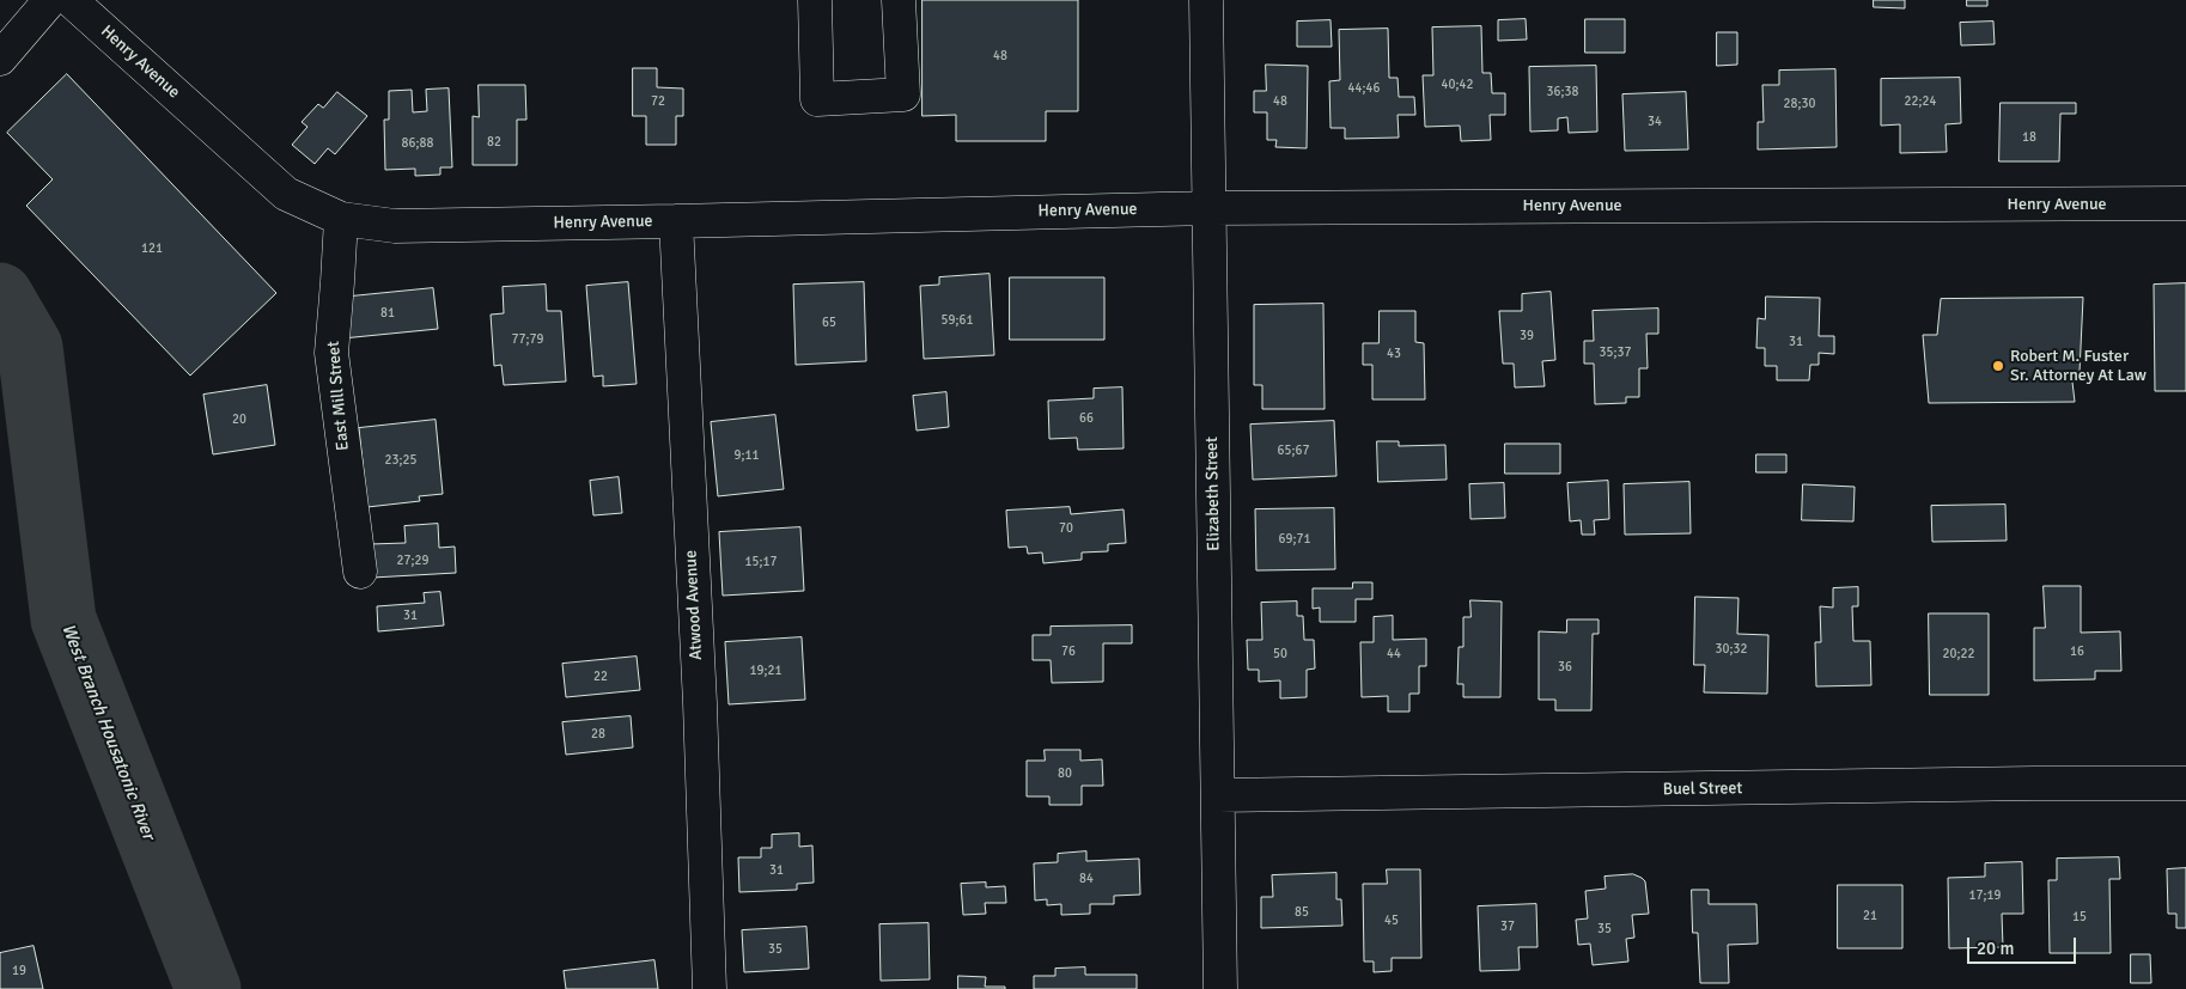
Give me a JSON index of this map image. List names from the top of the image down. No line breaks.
{"streets":{"main road":["Henry Avenue","East Mill Street","Elizabeth Street","Atwood Avenue","Buel Street"]},"crossings":[["Henry Avenue","East Mill Street"],["Henry Avenue","Elizabeth Street"],["Henry Avenue","Atwood Avenue"],["Elizabeth Street","Buel Street"]],"water":["West Branch Housatonic River"],"places":["Robert M. Fuster Sr. Attorney At Law"],"house_numbers":["48","40;42","44;46","36;38","72","48","22;24","28;30","34","18","82","86;88","121","81","59;61","65","39","77;79","31","35;37","43","66","20","65;67","9;11","23;25","70","69;71","27;29","15;17","31","30;32","76","16","50","44","20;22","36","19;21","22","28","80","31","84","17;19","85","21","15","45","37","35","35","19"],"scale_bar":"20 m"}
